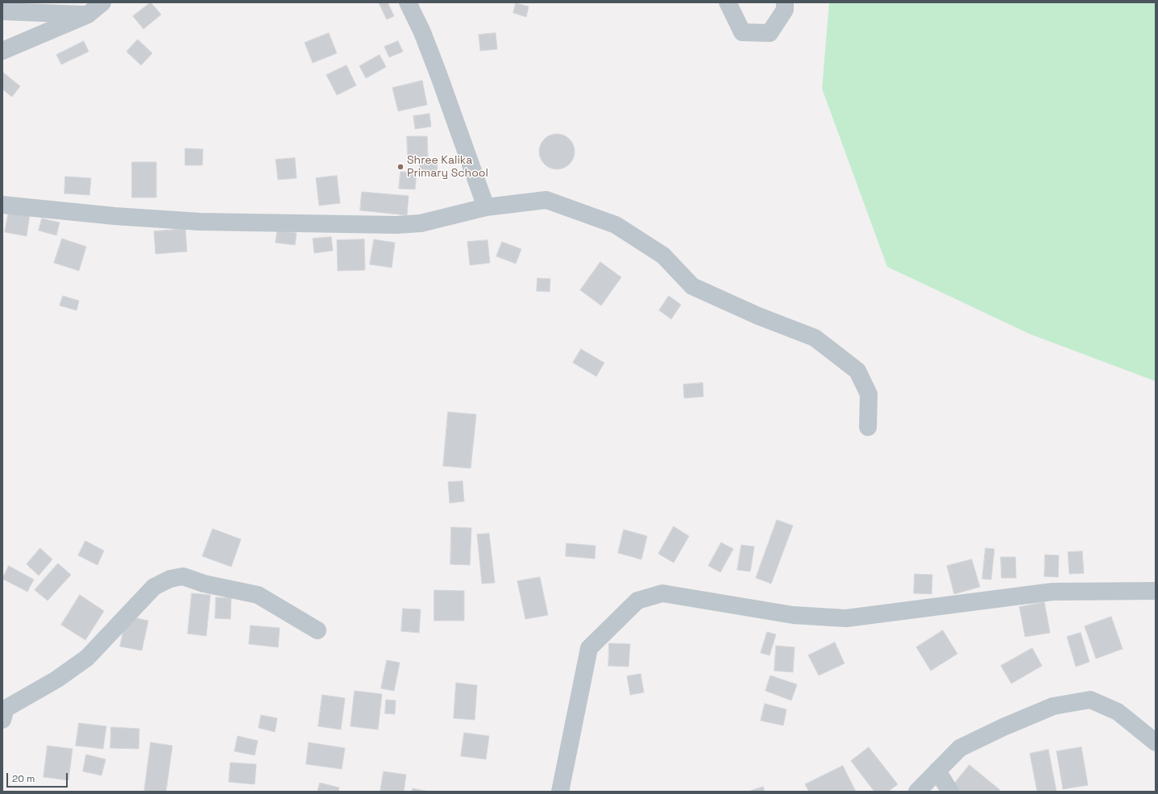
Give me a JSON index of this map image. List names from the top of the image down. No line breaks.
{"places":["Shree Kalika Primary School"],"scale_bar":"20 m"}
